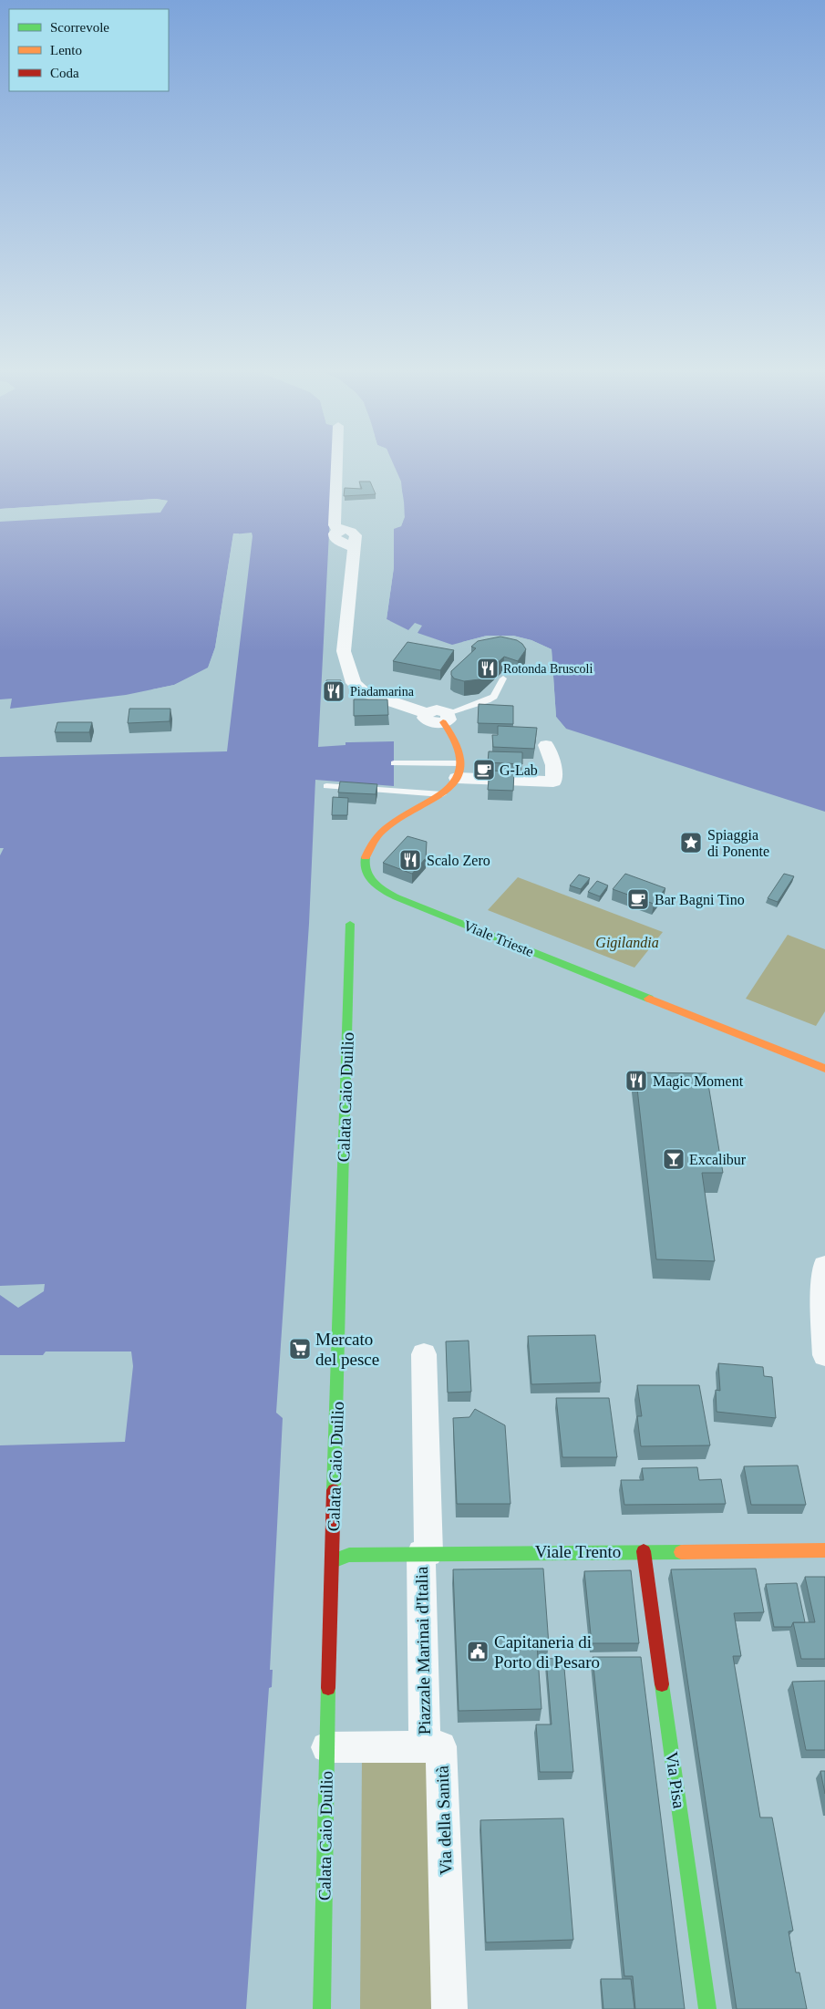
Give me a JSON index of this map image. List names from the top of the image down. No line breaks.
{"streets":{"street":["Viale Trieste","Calata Caio Duilio","Viale Trento","Piazzale Marinai d'Italia","Via Pisa","Via della Sanità"]},"crossings":[["Calata Caio Duilio","Viale Trento"],["Calata Caio Duilio","Via della Sanità"],["Viale Trento","Piazzale Marinai d'Italia"],["Viale Trento","Via Pisa"],["Piazzale Marinai d'Italia","Via della Sanità"]],"parks":["Gigilandia"],"places":{"restaurant":["Rotonda Bruscoli","Piadamarina","Scalo Zero","Magic Moment"],"cafe":["G-Lab","Bar Bagni Tino"],"place":["Spiaggia di Ponente"],"bar":["Excalibur"],"supermarket":["Mercato del pesce"],"public building":["Capitaneria di Porto di Pesaro"]},"legend":["Scorrevole","Lento","Coda"]}
